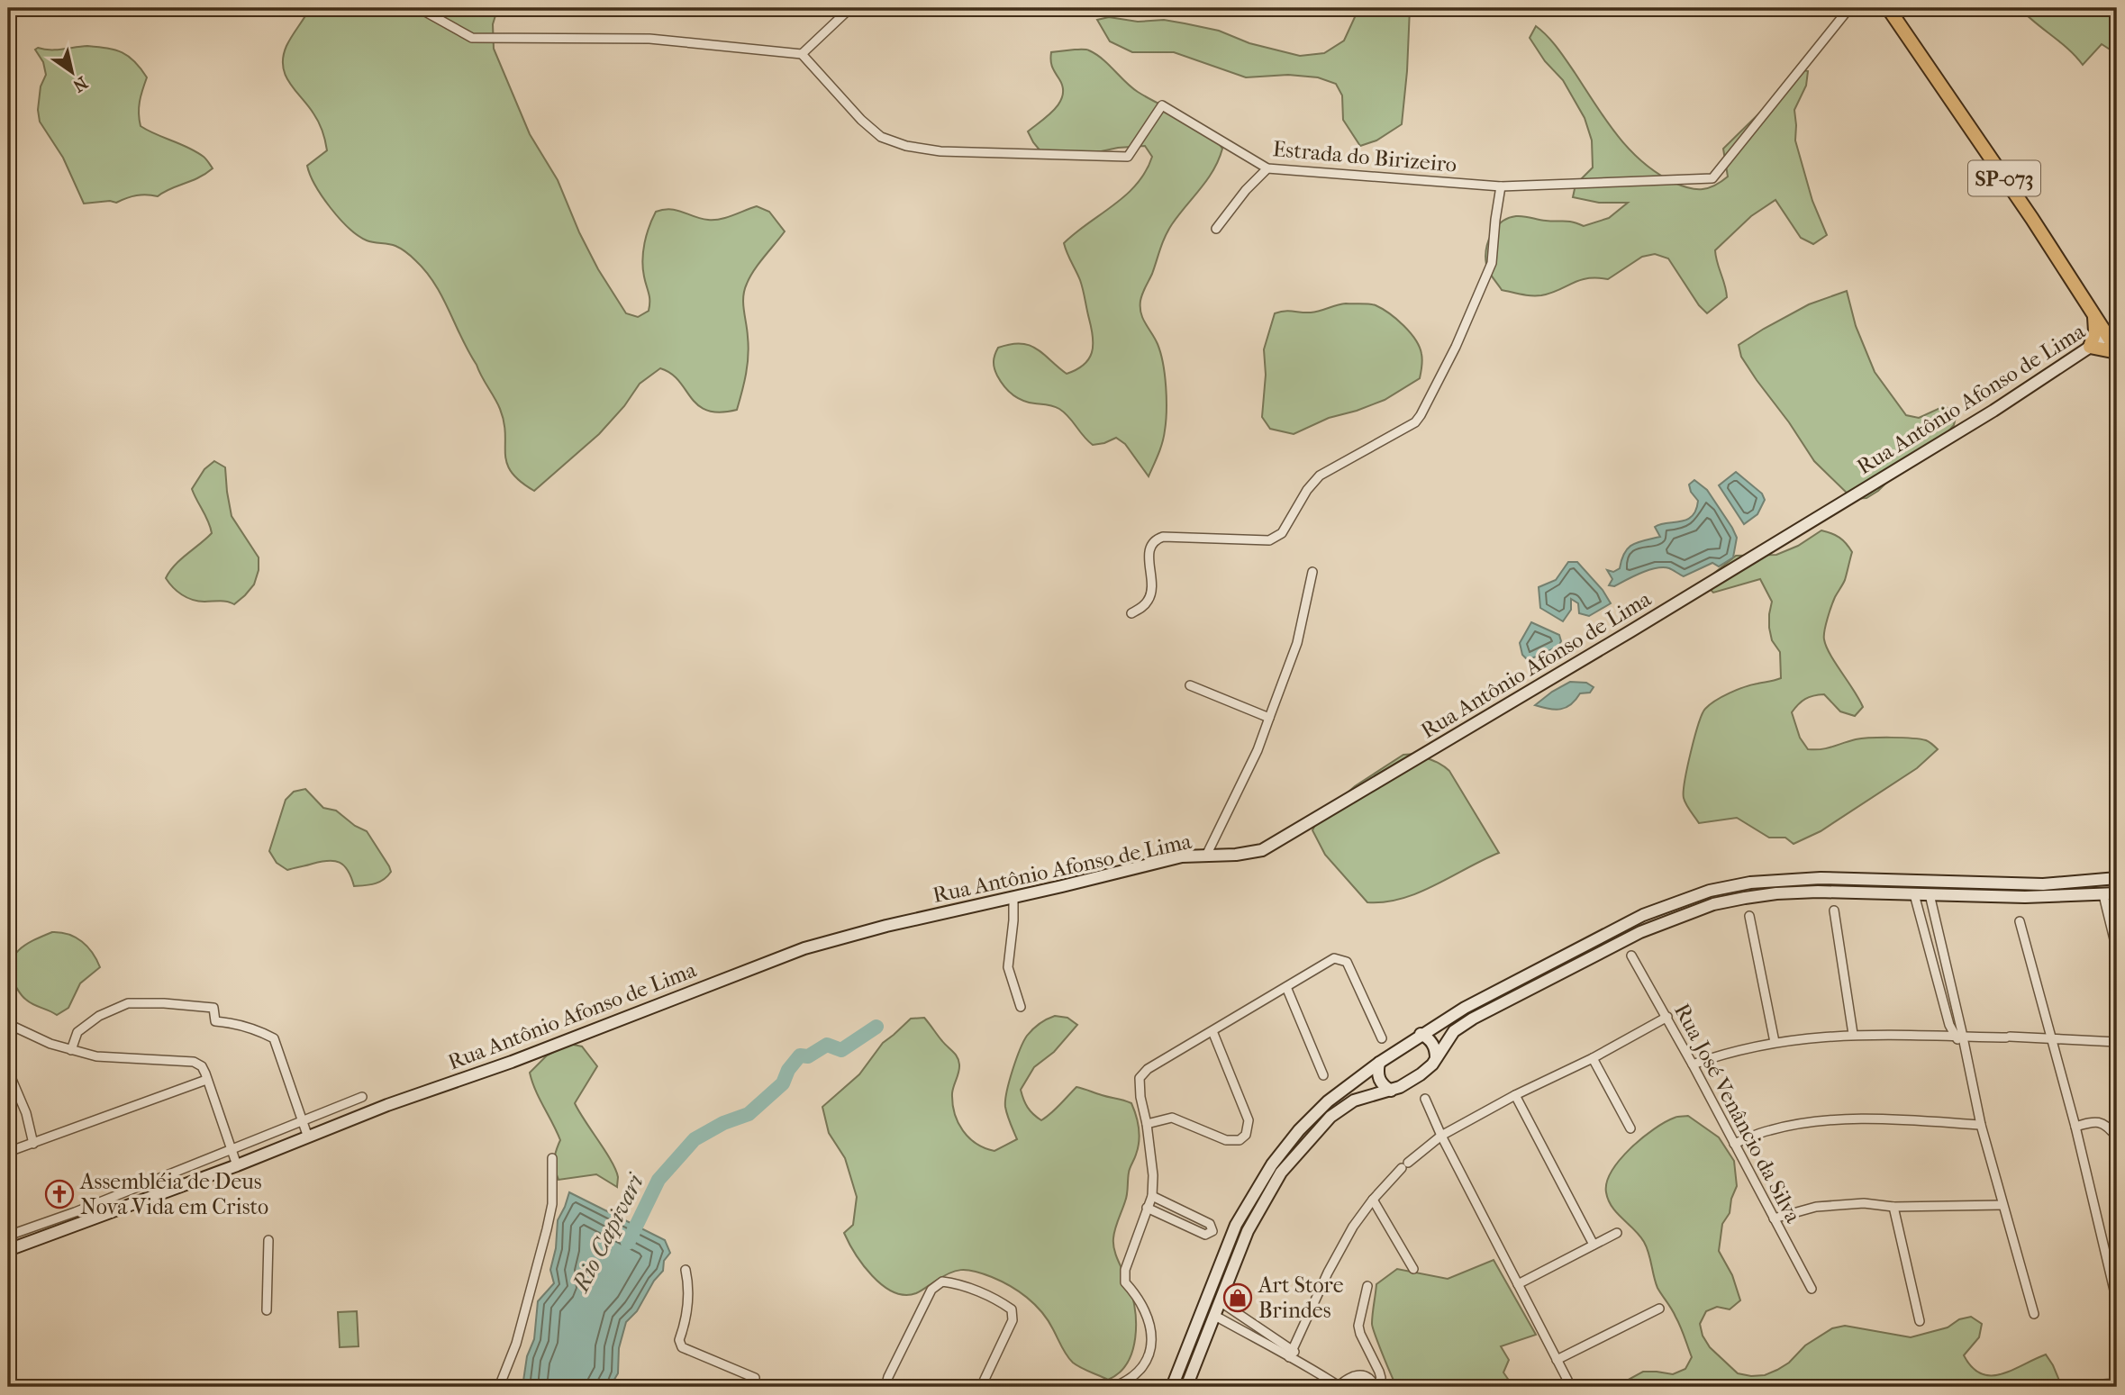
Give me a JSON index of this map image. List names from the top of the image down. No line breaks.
{"streets":{"main road":["SP-073","Rua Antônio Afonso de Lima"],"street":["Estrada do Birizeiro","Rua José Venâncio da Silva"]},"water":["Rio Capivari"],"places":{"church":["Assembléia de Deus Nova Vida em Cristo"],"shop":["Art Store Brindes"]},"north":"bottom right"}
